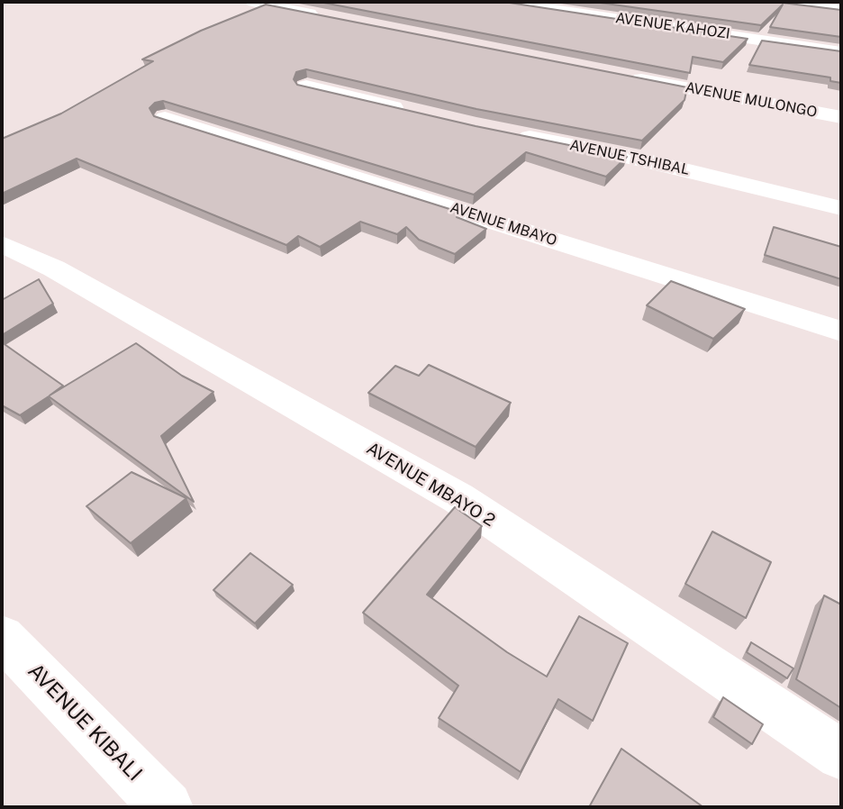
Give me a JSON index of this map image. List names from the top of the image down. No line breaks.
{"streets":{"street":["AVENUE KAHOZI","AVENUE MULONGO","AVENUE TSHIBAL","AVENUE MBAYO","AVENUE MBAYO 2","AVENUE KIBALI"]}}
